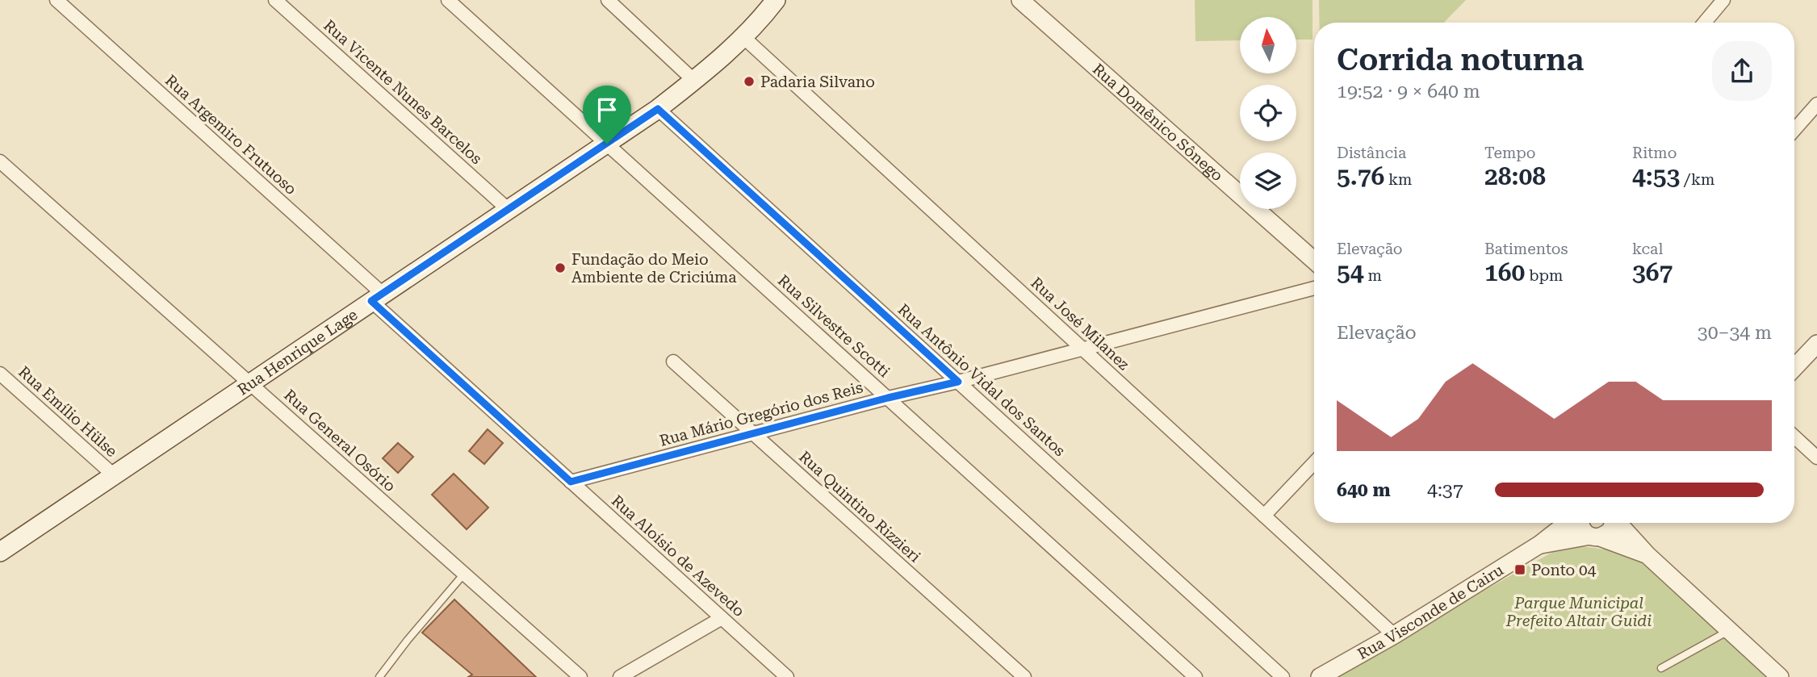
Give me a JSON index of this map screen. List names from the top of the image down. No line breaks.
{"streets":{"main road":["Rua Henrique Lage"],"street":["Rua Vicente Nunes Barcelos","Rua Domênico Sônego","Rua Argemiro Frutuoso","Rua José Milanez","Rua Silvestre Scotti","Rua Antônio Vidal dos Santos","Rua Emílio Hülse","Rua Mário Gregório dos Reis","Rua General Osório","Rua Quintino Rizzieri","Rua Aloísio de Azevedo","Rua Visconde de Cairu"]},"crossings":[["Rua Vicente Nunes Barcelos","Rua Henrique Lage"],["Rua Argemiro Frutuoso","Rua Henrique Lage"],["Rua Argemiro Frutuoso","Rua Aloísio de Azevedo"],["Rua José Milanez","Rua Henrique Lage"],["Rua José Milanez","Rua Mário Gregório dos Reis"],["Rua José Milanez","Rua Visconde de Cairu"],["Rua Silvestre Scotti","Rua Henrique Lage"],["Rua Silvestre Scotti","Rua Mário Gregório dos Reis"],["Rua Henrique Lage","Rua Antônio Vidal dos Santos"],["Rua Henrique Lage","Rua Emílio Hülse"],["Rua Henrique Lage","Rua General Osório"],["Rua Henrique Lage","Rua Aloísio de Azevedo"],["Rua Antônio Vidal dos Santos","Rua Mário Gregório dos Reis"],["Rua Mário Gregório dos Reis","Rua Quintino Rizzieri"],["Rua Mário Gregório dos Reis","Rua Aloísio de Azevedo"]],"parks":["Parque Municipal Prefeito Altair Guidi"],"places":{"other":["Padaria Silvano","Fundação do Meio Ambiente de Criciúma"],"transit":["Ponto 04"]},"north":"top","page":{"heading":["Corrida noturna","19:52 · 9 × 640 m"],"stats":[["Distância","5.76 km"],["Tempo","28:08"],["Ritmo","4:53 /km"],["Elevação","54 m"],["Batimentos","160 bpm"],["kcal","367"]],"chart":["Elevação","30–34 m"],"list":[{"name":"640 m","note":"4:37"}]}}
